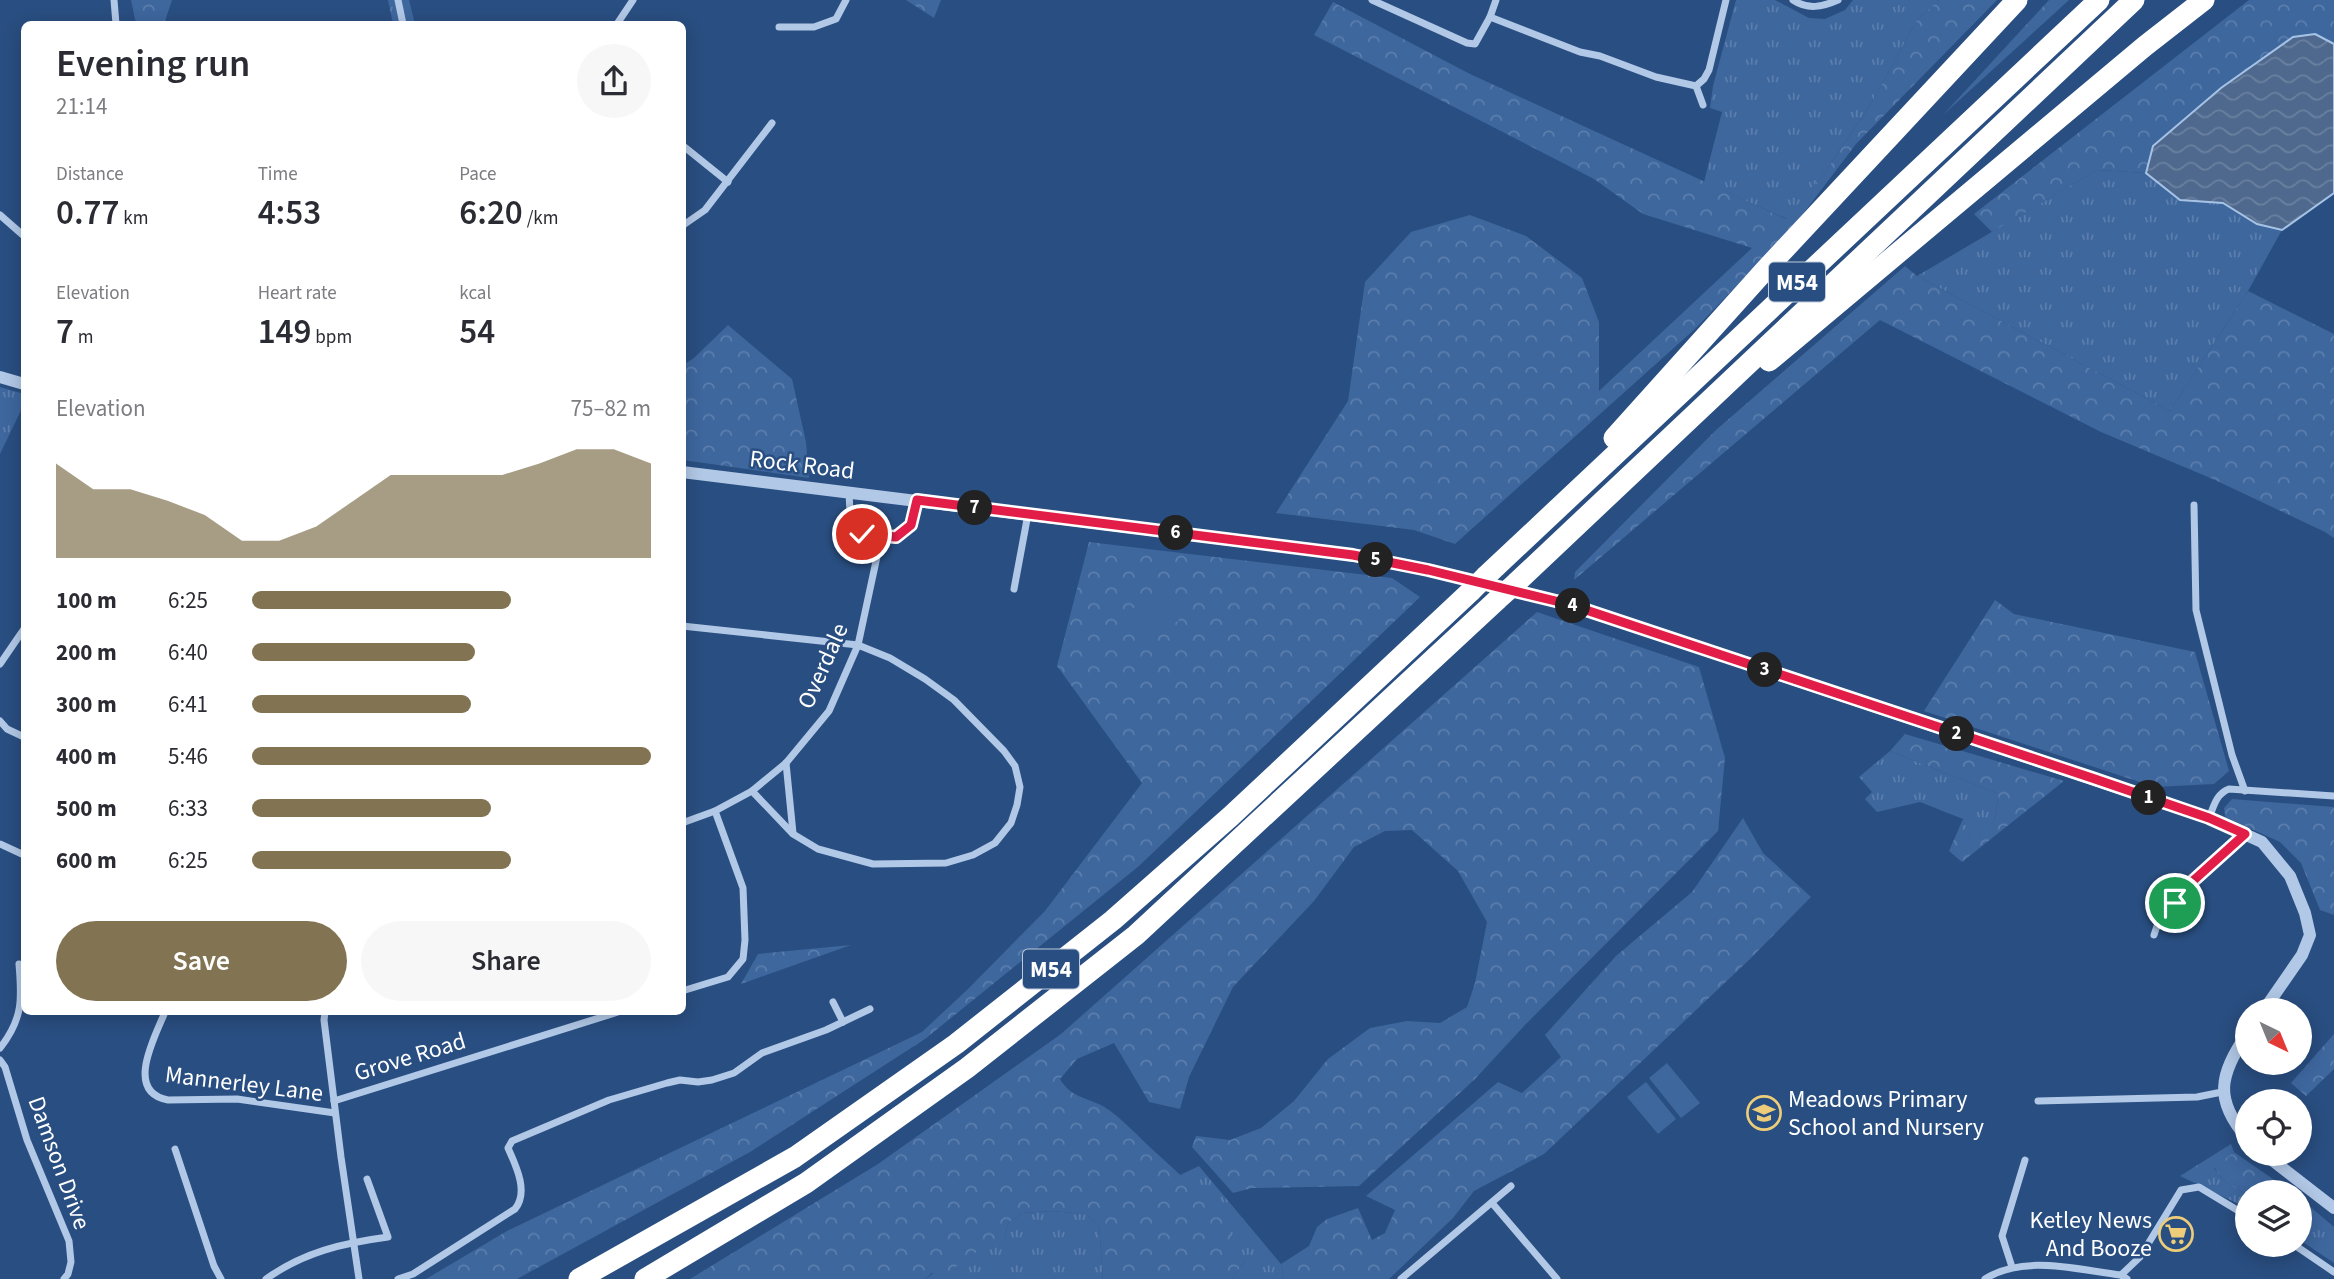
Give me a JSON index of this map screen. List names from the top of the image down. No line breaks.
{"streets":{"highway":["M54"],"street":["Rock Road","Overdale","Grove Road","Mannerley Lane","Damson Drive"]},"places":{"school or university":["Meadows Primary School and Nursery"],"supermarket":["Ketley News And Booze"]},"north":"bottom right","page":{"heading":["Evening run","21:14"],"stats":[["Distance","0.77 km"],["Time","4:53"],["Pace","6:20 /km"],["Elevation","7 m"],["Heart rate","149 bpm"],["kcal","54"]],"chart":["Elevation","75–82 m"],"pins":["7","6","5","4","3","2","1"],"list":[{"name":"100 m","note":"6:25"},{"name":"200 m","note":"6:40"},{"name":"300 m","note":"6:41"},{"name":"400 m","note":"5:46"},{"name":"500 m","note":"6:33"},{"name":"600 m","note":"6:25"}],"buttons":["Save","Share"]}}
